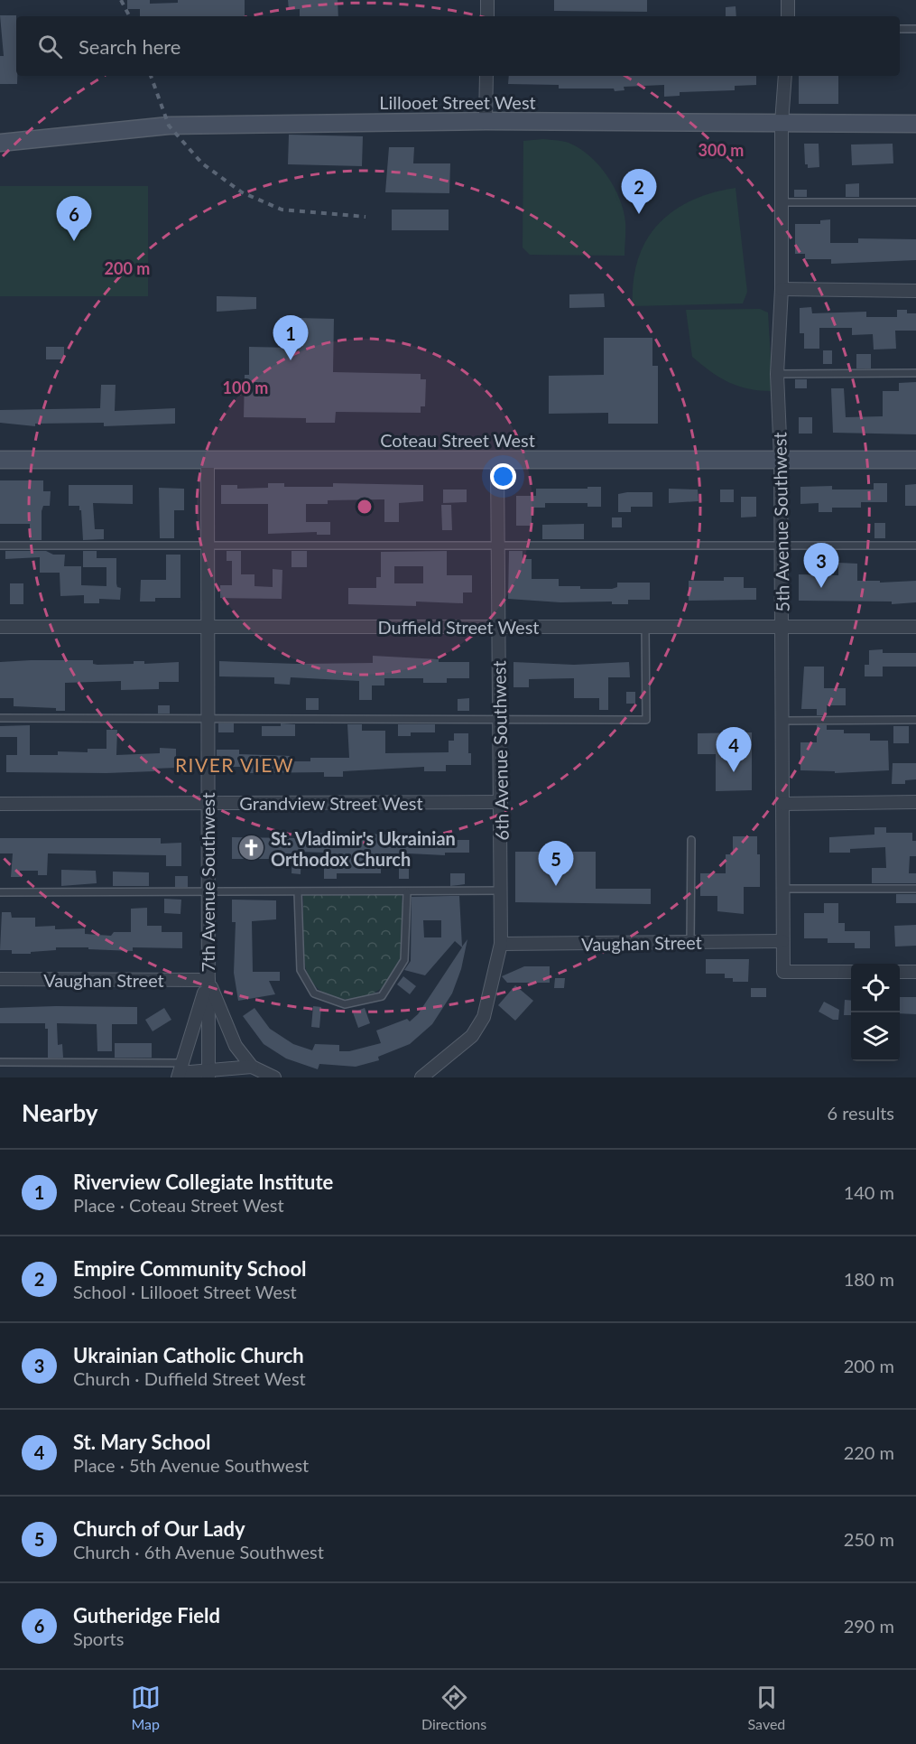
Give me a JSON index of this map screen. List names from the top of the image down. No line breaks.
{"streets":{"main road":["Lillooet Street West","Coteau Street West"],"street":["5th Avenue Southwest","Duffield Street West","6th Avenue Southwest","Grandview Street West","7th Avenue Southwest","Vaughan Street"]},"crossings":[["Lillooet Street West","5th Avenue Southwest"],["Coteau Street West","5th Avenue Southwest"],["Coteau Street West","6th Avenue Southwest"],["Coteau Street West","7th Avenue Southwest"],["5th Avenue Southwest","Duffield Street West"],["5th Avenue Southwest","Vaughan Street"],["Duffield Street West","6th Avenue Southwest"],["Duffield Street West","7th Avenue Southwest"],["6th Avenue Southwest","Grandview Street West"],["6th Avenue Southwest","Vaughan Street"],["Grandview Street West","7th Avenue Southwest"],["7th Avenue Southwest","Vaughan Street"]],"districts":["RIVER VIEW"],"places":{"church":["St. Vladimir's Ukrainian Orthodox Church"]},"page":{"search":"Search here","pins":["2","6","1","3","4","5"],"heading":["Nearby","6 results"],"list":[{"mark":"1","name":"Riverview Collegiate Institute","note":"Place · Coteau Street West","value":"140 m"},{"mark":"2","name":"Empire Community School","note":"School · Lillooet Street West","value":"180 m"},{"mark":"3","name":"Ukrainian Catholic Church","note":"Church · Duffield Street West","value":"200 m"},{"mark":"4","name":"St. Mary School","note":"Place · 5th Avenue Southwest","value":"220 m"},{"mark":"5","name":"Church of Our Lady","note":"Church · 6th Avenue Southwest","value":"250 m"},{"mark":"6","name":"Gutheridge Field","note":"Sports","value":"290 m"}],"nav":["Map","Directions","Saved"]},"rings":["300 m","200 m","100 m"]}
